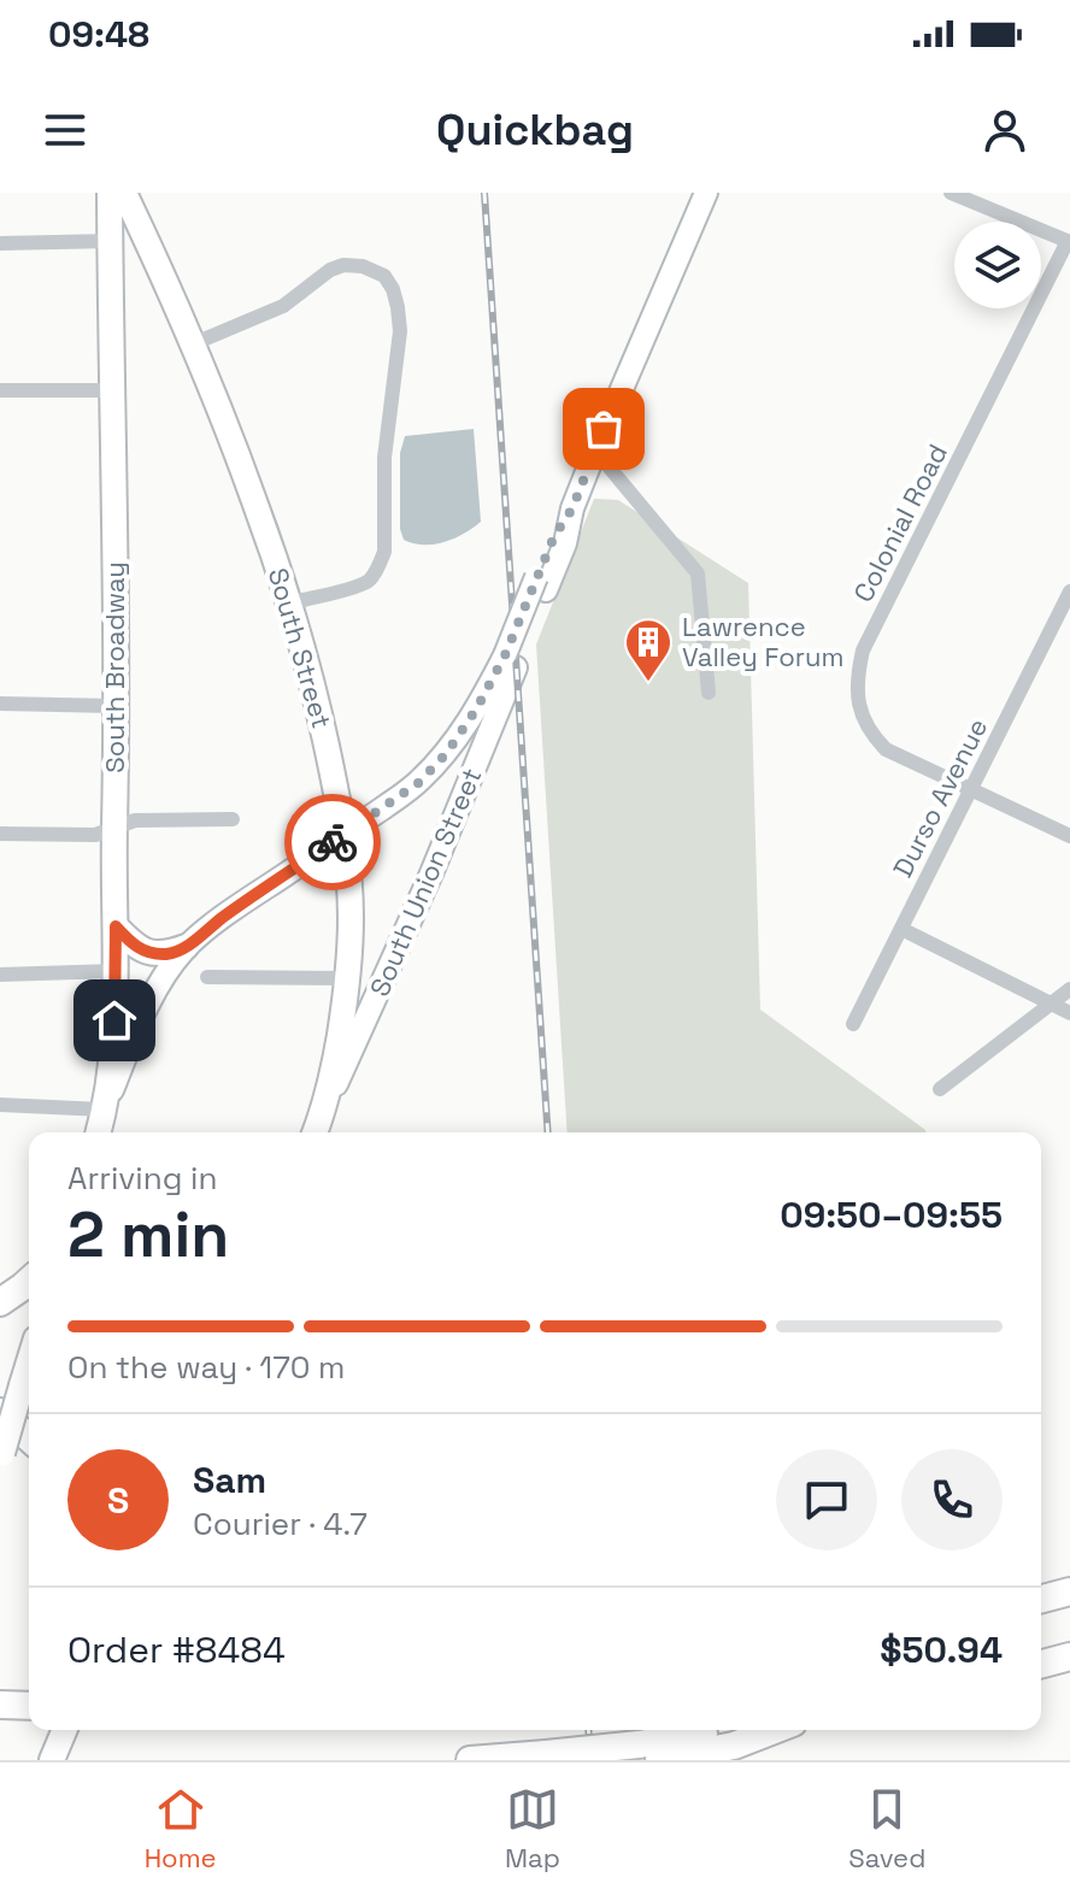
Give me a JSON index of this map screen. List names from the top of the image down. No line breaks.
{"streets":{"main road":["South Street","South Broadway","South Union Street"],"street":["Colonial Road","Durso Avenue"]},"crossings":[["Colonial Road","Durso Avenue"]],"places":{"building":["Lawrence Valley Forum"]},"page":{"status":"09:48","header":"Quickbag","heading":["2 min","Arriving in","09:50–09:55"],"panel":["Sam","Courier · 4.7","Order #8484","$50.94"],"bar":"On the way · 170 m","round":"S","tabs":["Home","Map","Saved"]}}
